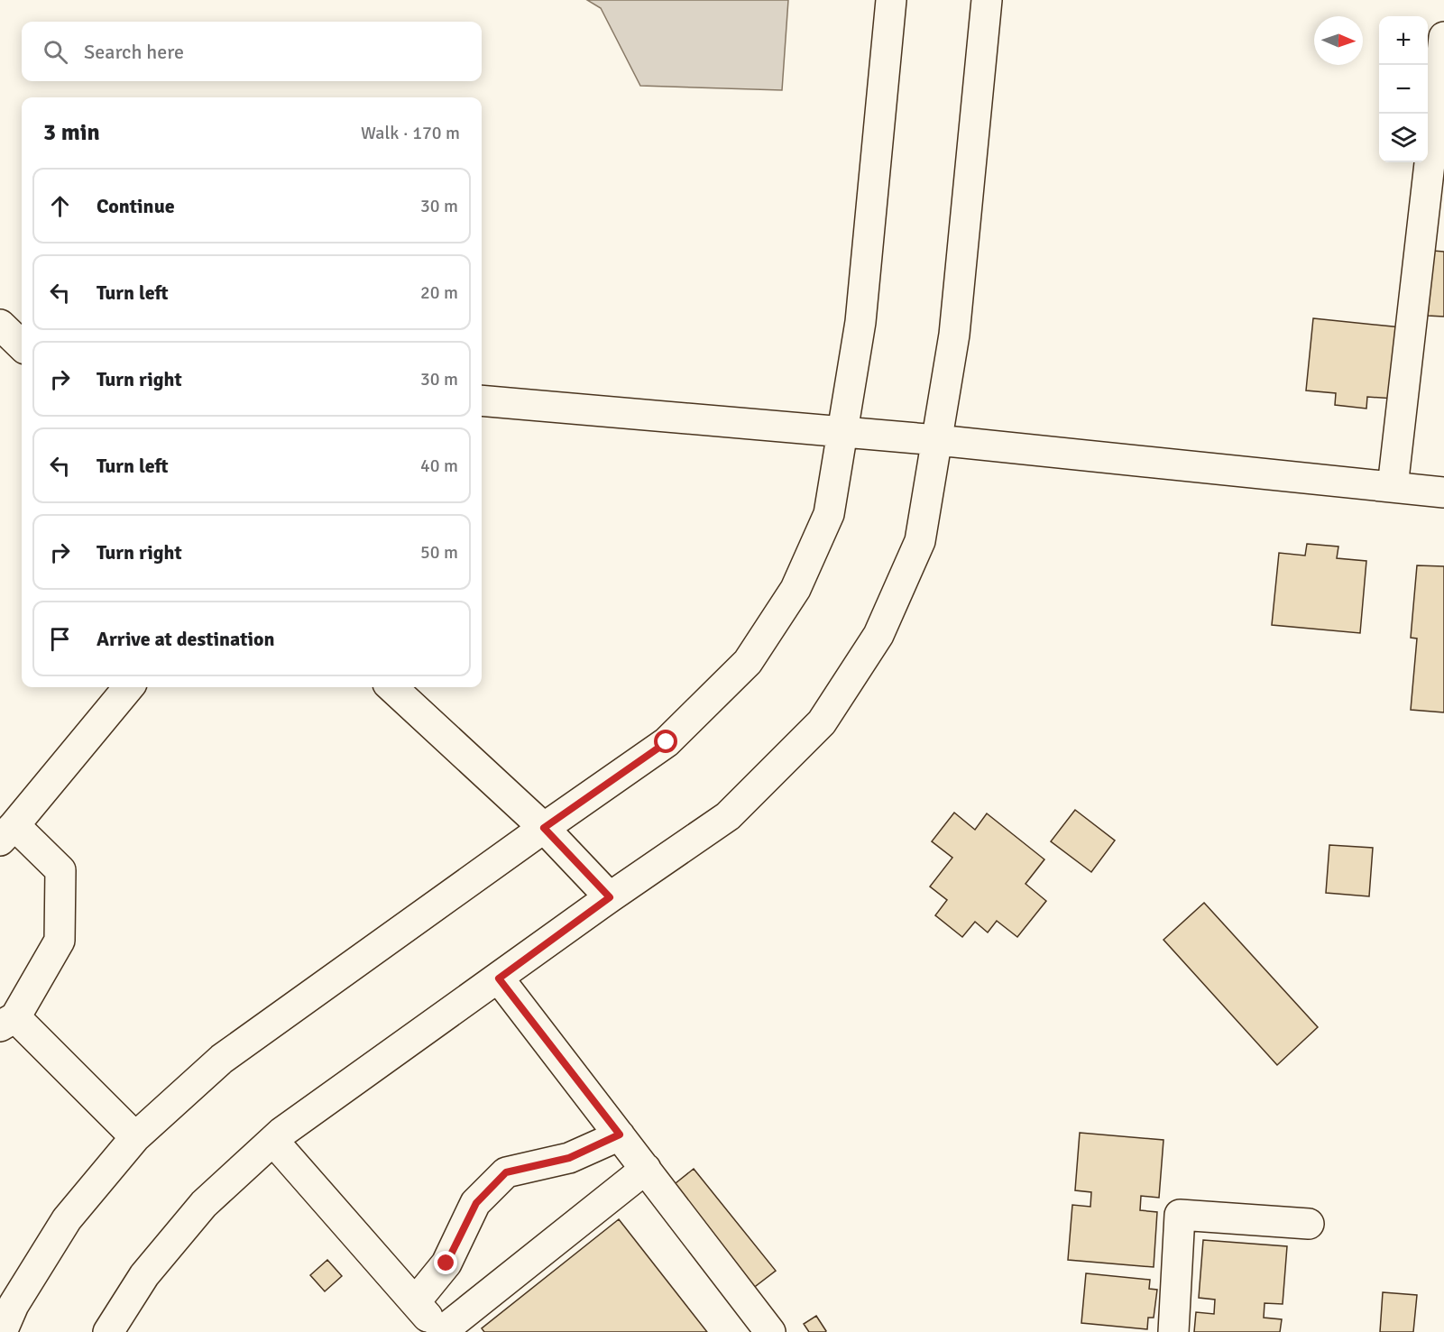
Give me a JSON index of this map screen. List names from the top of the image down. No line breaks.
{"north":"right","page":{"map_buttons":["+","−"],"search":"Search here","heading":["3 min","Walk · 170 m"],"list":[["Continue","30 m"],["Turn left","20 m"],["Turn right","30 m"],["Turn left","40 m"],["Turn right","50 m"],"Arrive at destination"]}}
